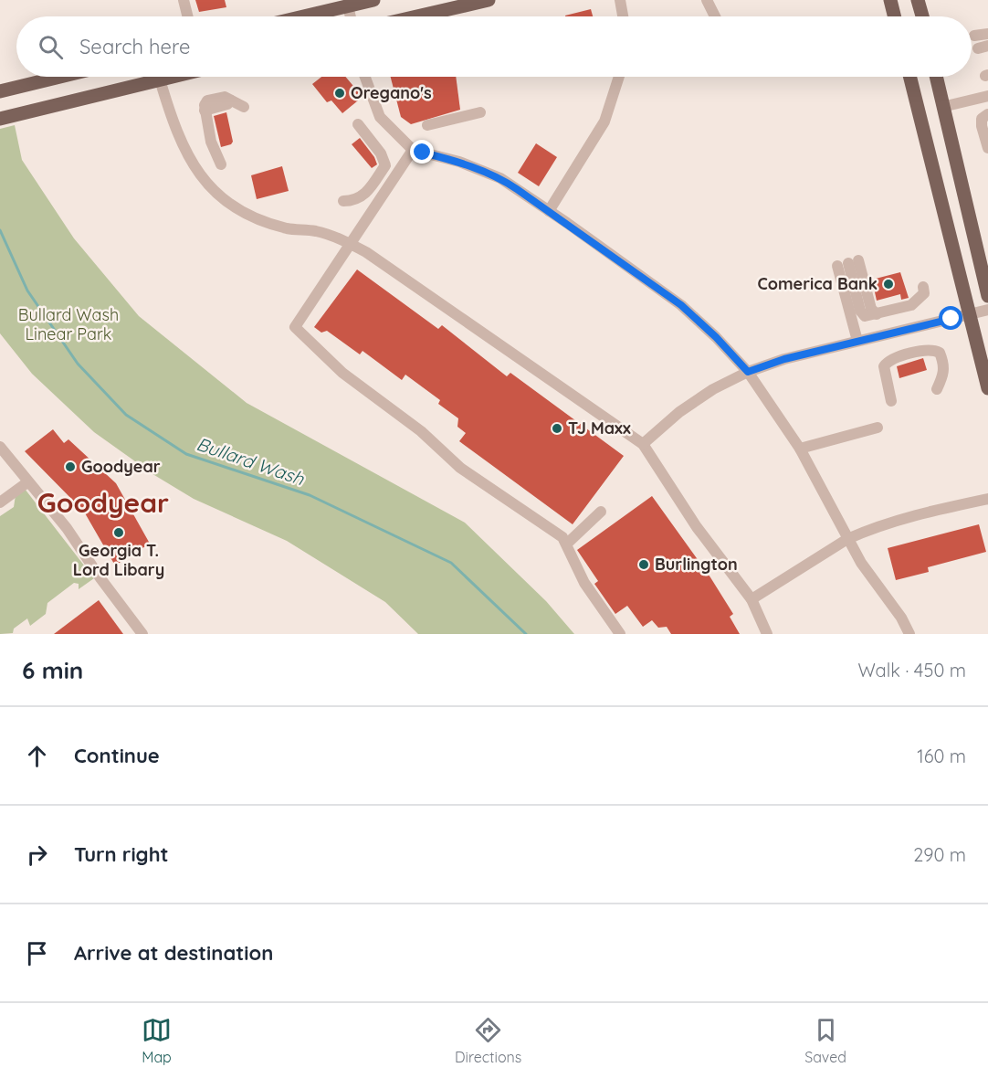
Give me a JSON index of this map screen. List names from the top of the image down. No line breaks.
{"districts":["Goodyear"],"water":["Bullard Wash"],"parks":["Bullard Wash Linear Park"],"places":["Oregano's","Comerica Bank","TJ Maxx","Goodyear","Georgia T. Lord Libary","Burlington"],"page":{"search":"Search here","heading":["6 min","Walk · 450 m"],"list":[["Continue","160 m"],["Turn right","290 m"],"Arrive at destination"],"nav":["Map","Directions","Saved"]}}
